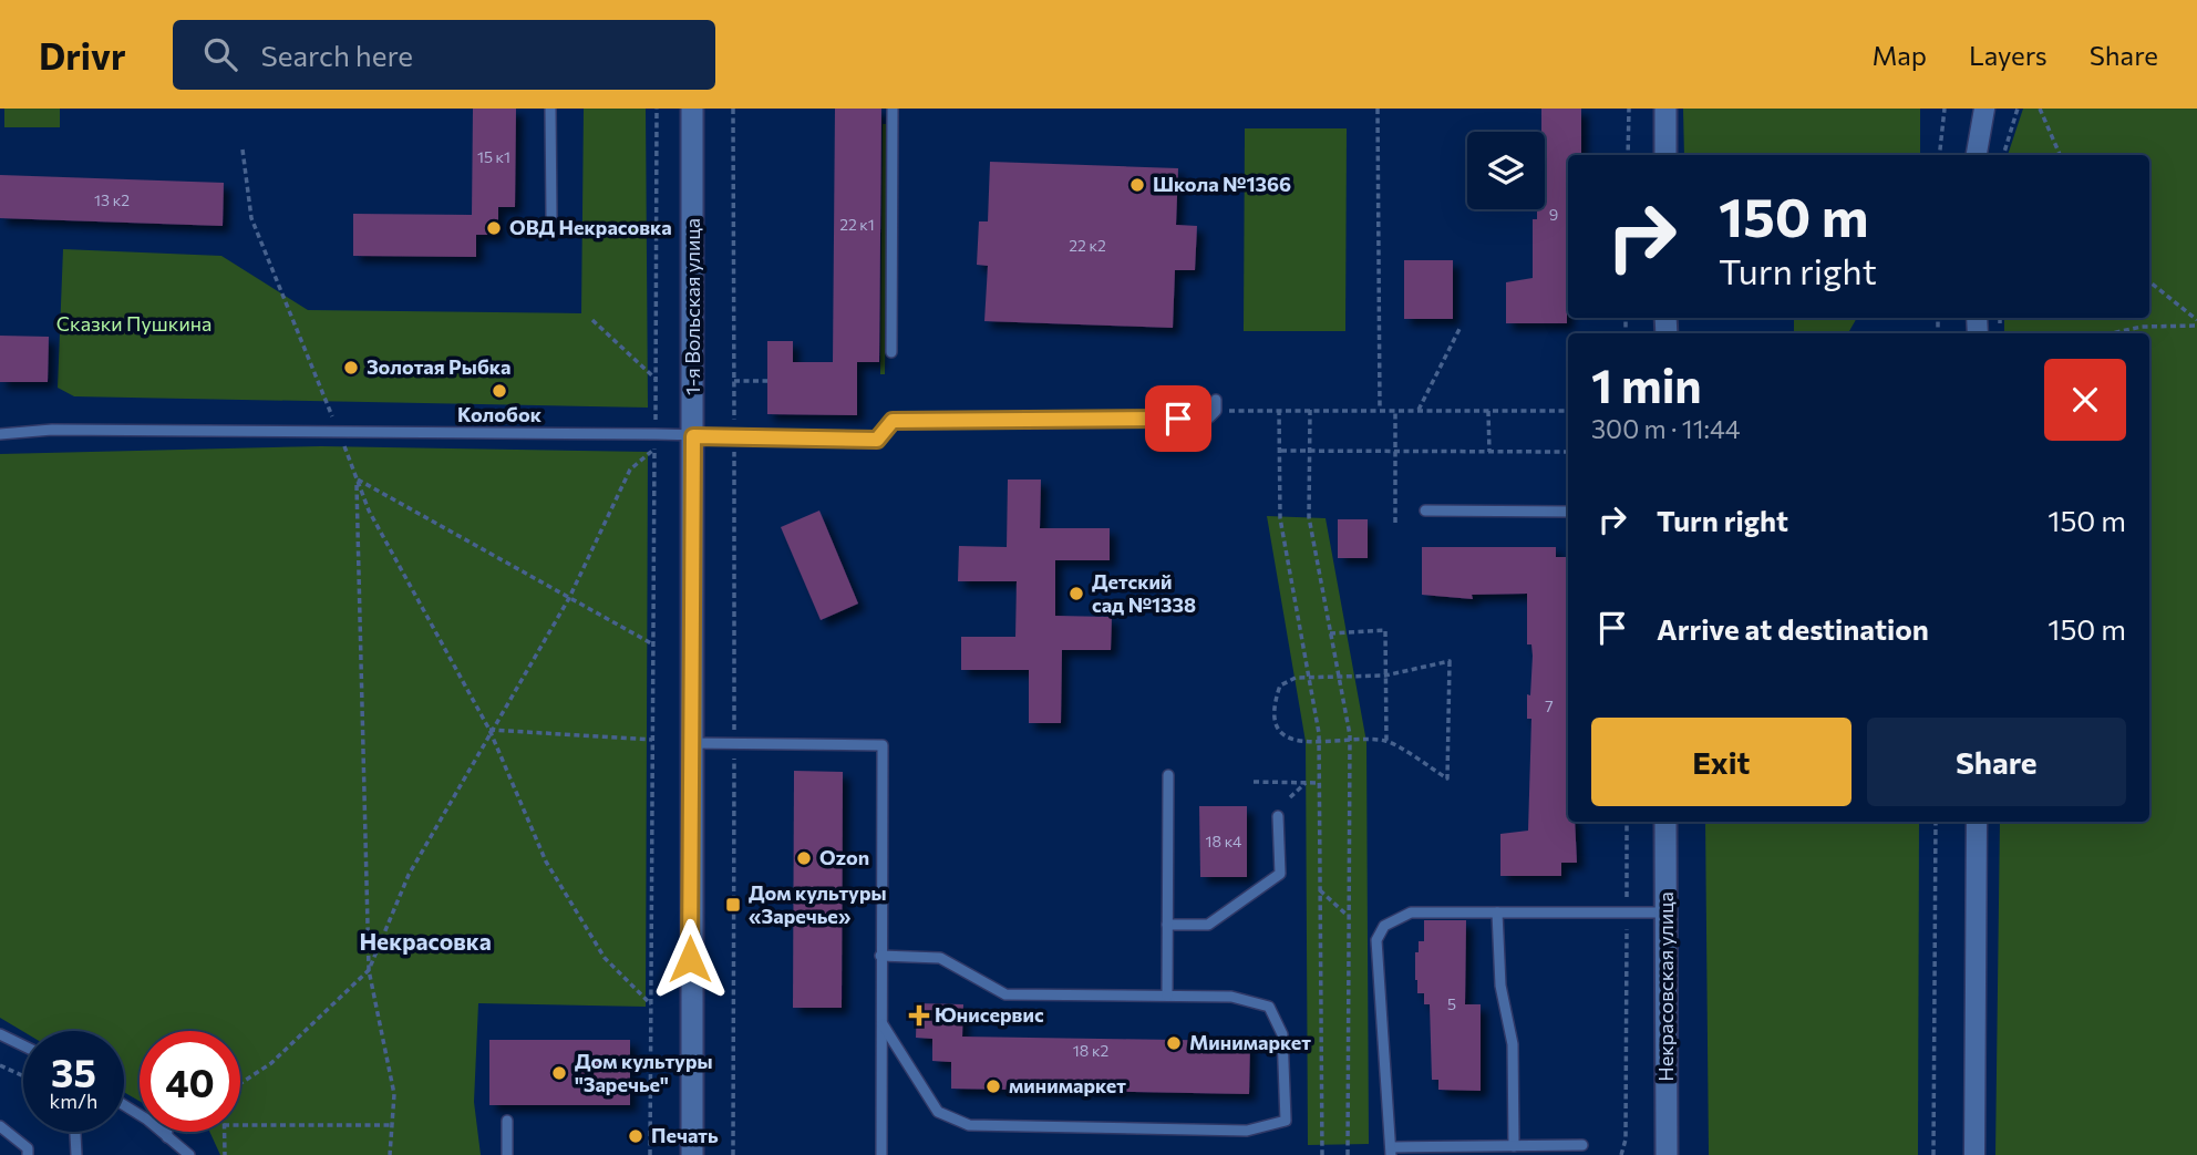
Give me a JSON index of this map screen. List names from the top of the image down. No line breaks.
{"streets":{"street":["1-я Вольская улица","Некрасовская улица"]},"districts":["Некрасовка"],"parks":["Сказки Пушкина"],"places":{"other":["Школа №1366","ОВД Некрасовка","Золотая Рыбка","Колобок","Детский сад №1338","Ozon","Минимаркет","Дом культуры \"Заречье\"","минимаркет","Печать"],"transit":["Дом культуры «Заречье»"],"health":["Юнисервис"]},"house_numbers":["15 к1","13 к2","9","22 к1","22 к2","7","18 к4","5","18 к2"],"page":{"header":"Drivr","search":"Search here","nav":["Map","Layers","Share"],"turn":["150 m","Turn right"],"heading":["1 min","300 m · 11:44"],"list":[{"name":"Turn right","value":"150 m"},{"name":"Arrive at destination","value":"150 m"}],"buttons":["Exit","Share"],"speed":"35 km/h","limit":"40"}}
